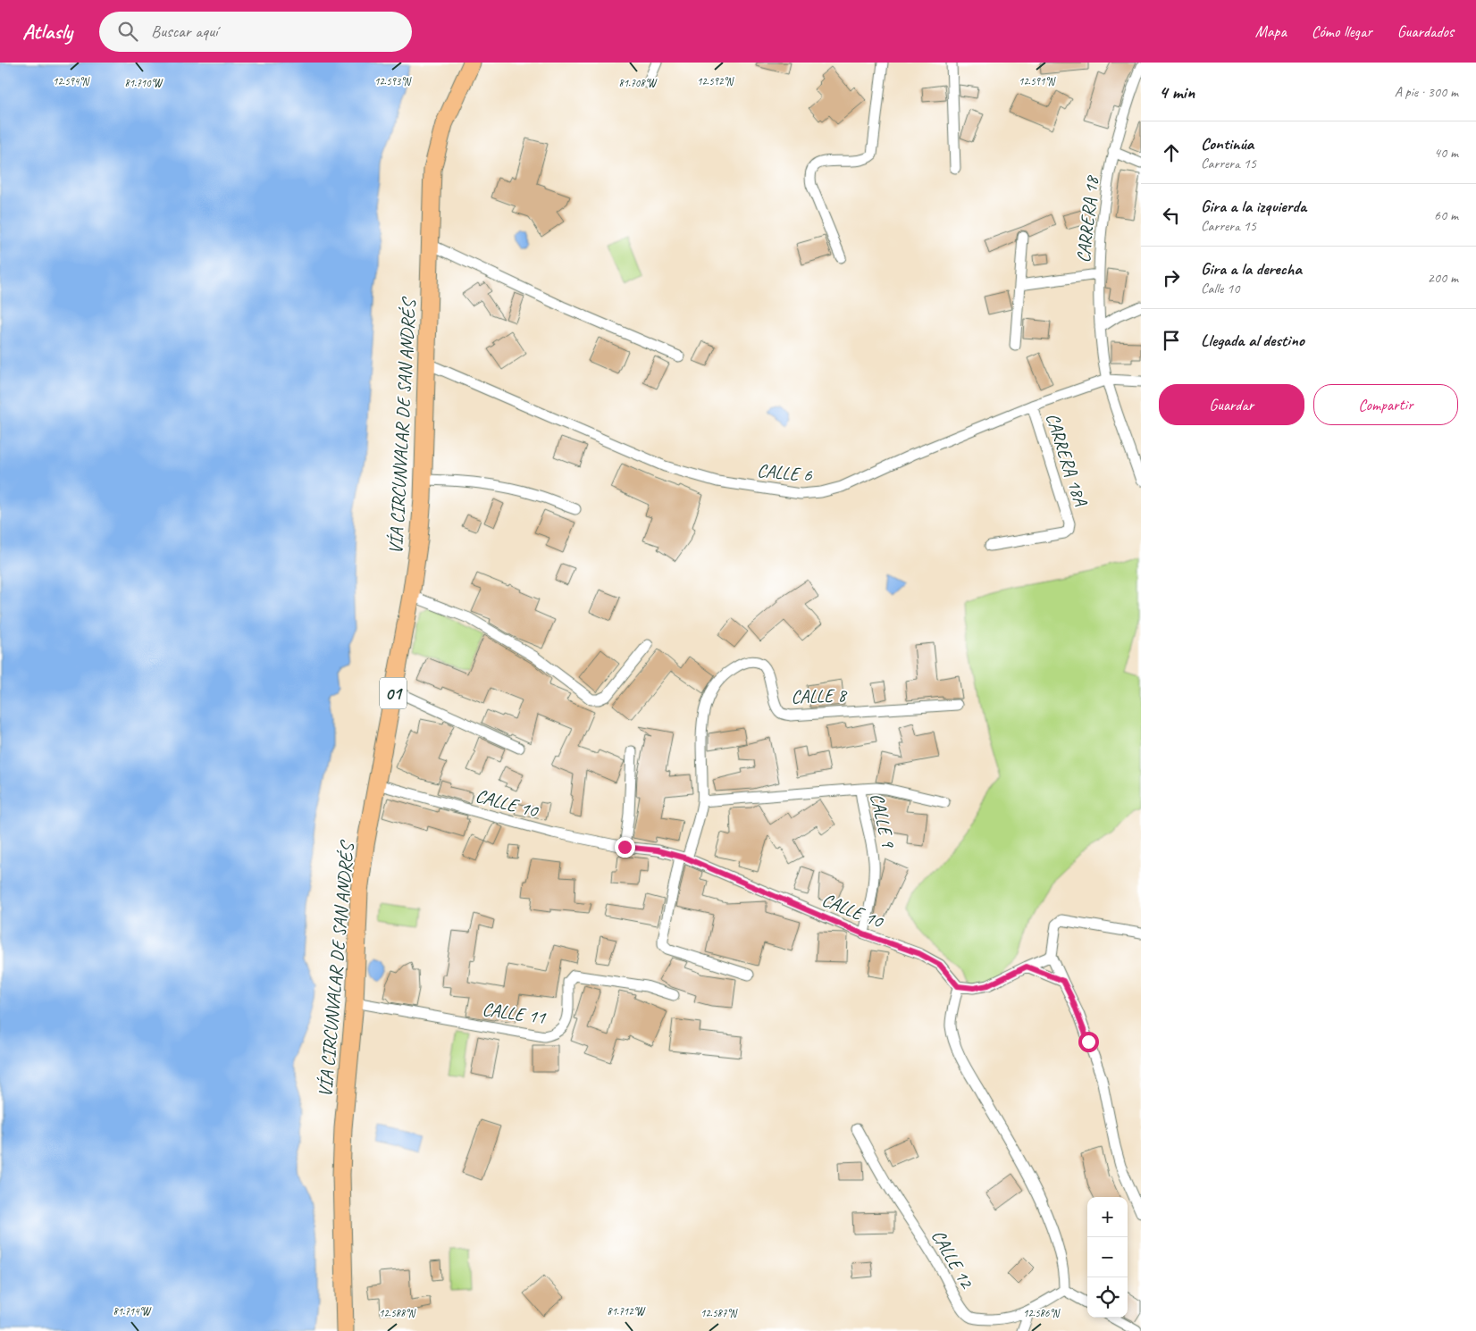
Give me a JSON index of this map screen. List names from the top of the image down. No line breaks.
{"streets":{"highway":["VÍA CIRCUNVALAR DE SAN ANDRÉS","01"],"street":["CARRERA 18","CARRERA 18A","CALLE 6","CALLE 8","CALLE 10","CALLE 9","CALLE 11","CALLE 12"]},"crossings":[["CARRERA 18","CALLE 6"],["VÍA CIRCUNVALAR DE SAN ANDRÉS","CALLE 6"],["VÍA CIRCUNVALAR DE SAN ANDRÉS","CALLE 10"],["VÍA CIRCUNVALAR DE SAN ANDRÉS","CALLE 11"],["CARRERA 18A","CALLE 6"],["CALLE 8","CALLE 10"],["CALLE 8","CALLE 9"],["CALLE 10","CALLE 9"]],"page":{"header":"Atlasly","search":"Buscar aquí","nav":["Mapa","Cómo llegar","Guardados"],"heading":["4 min","A pie · 300 m"],"list":[["Continúa","Carrera 15","40 m"],["Gira a la izquierda","Carrera 15","60 m"],["Gira a la derecha","Calle 10","200 m"],"Llegada al destino"],"buttons":["Guardar","Compartir"],"map_buttons":["+","−"]},"coordinates":["12.594°N","12.593°N","12.592°N","12.591°N","81.710°W","81.708°W","81.714°W","81.712°W","12.588°N","12.587°N","12.586°N"]}
